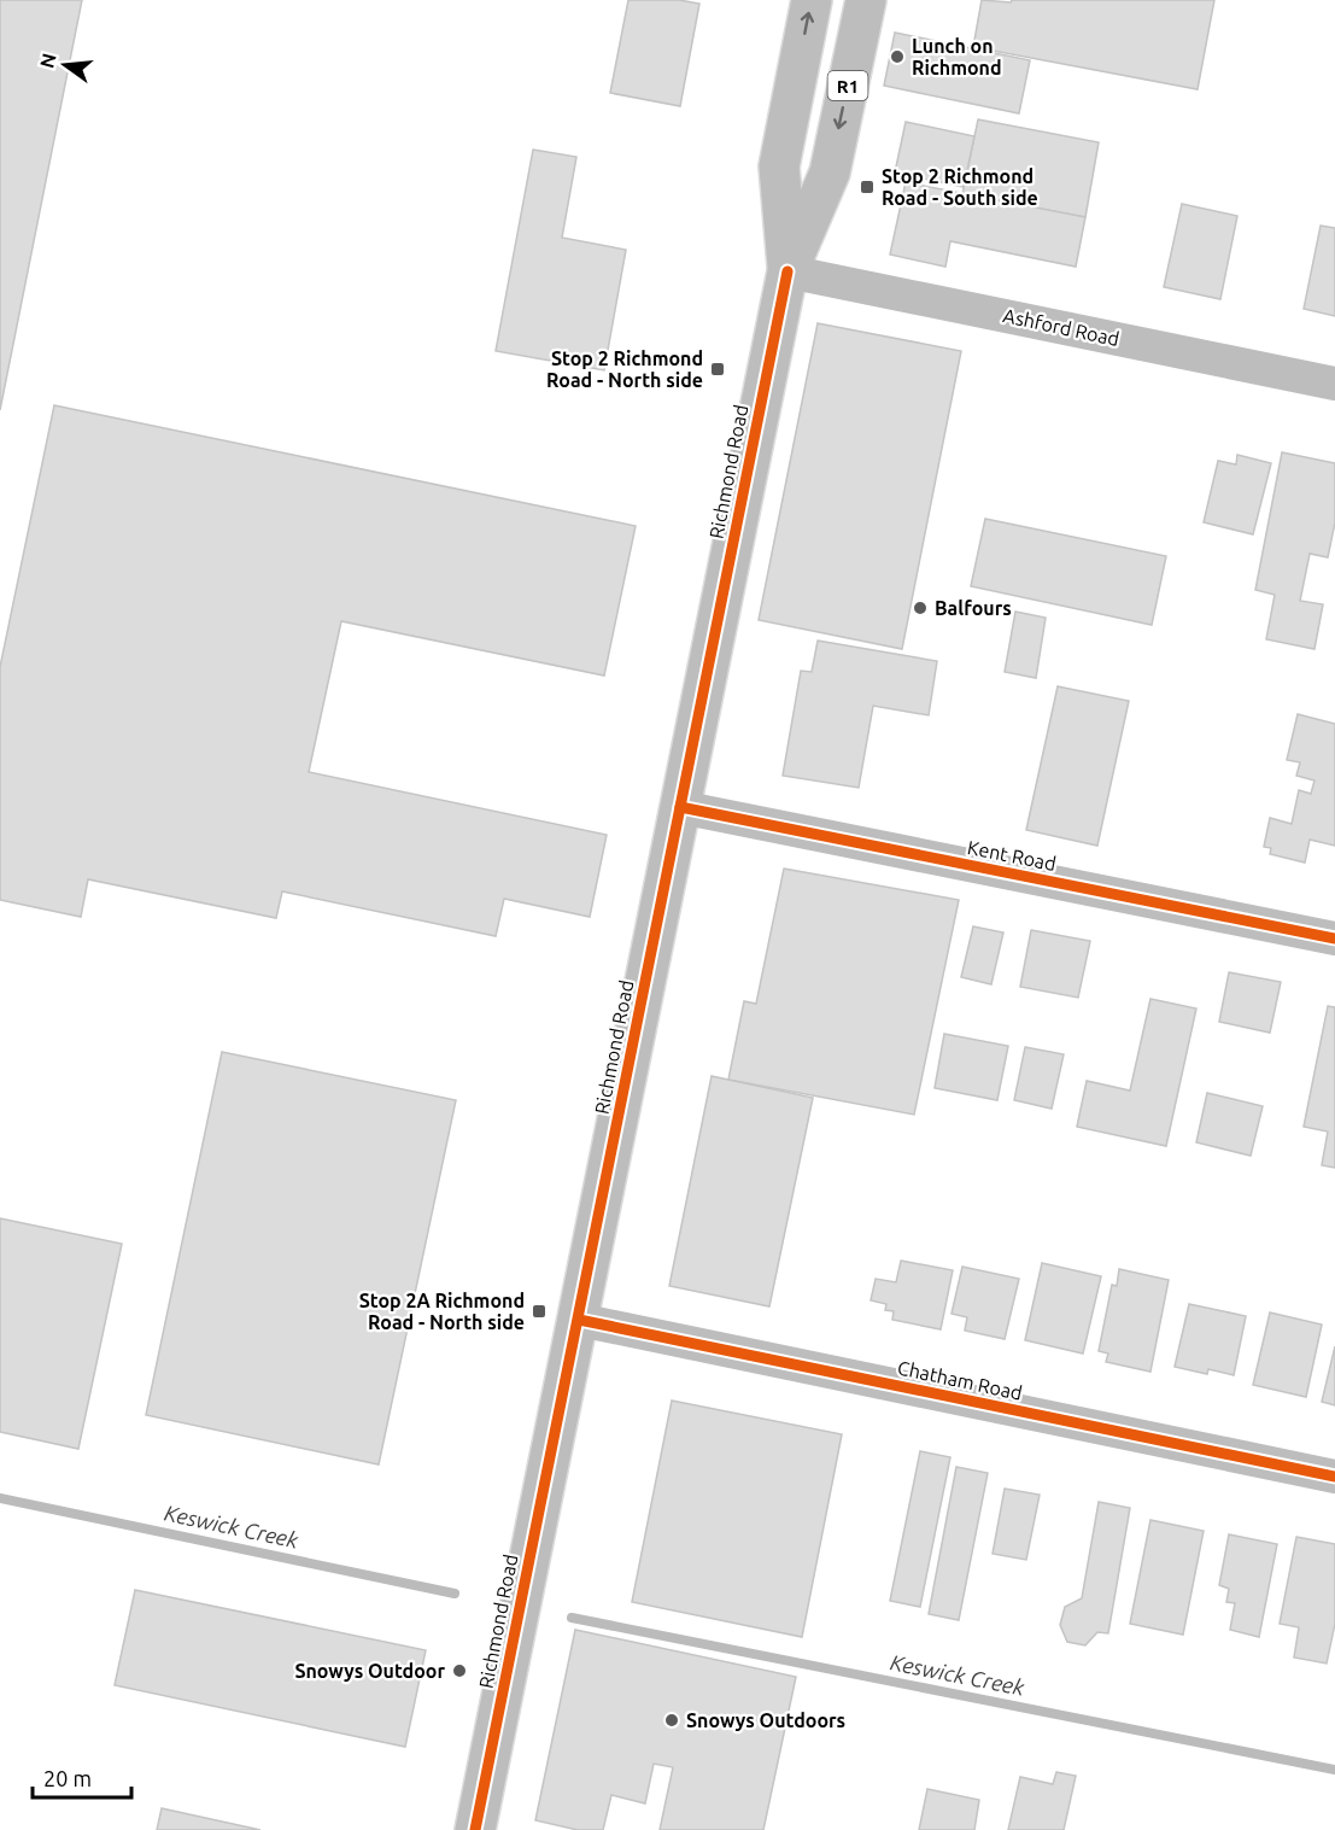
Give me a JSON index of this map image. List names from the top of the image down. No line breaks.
{"streets":{"main road":["R1","Richmond Road"],"street":["Ashford Road","Kent Road","Chatham Road"]},"crossings":[["Ashford Road","Richmond Road"],["Richmond Road","Kent Road"],["Richmond Road","Chatham Road"]],"water":["Keswick Creek"],"places":{"other":["Lunch on Richmond","Balfours","Snowys Outdoor","Snowys Outdoors"],"transit":["Stop 2 Richmond Road - South side","Stop 2 Richmond Road - North side","Stop 2A Richmond Road - North side"]},"scale_bar":"20 m","north":"left"}
